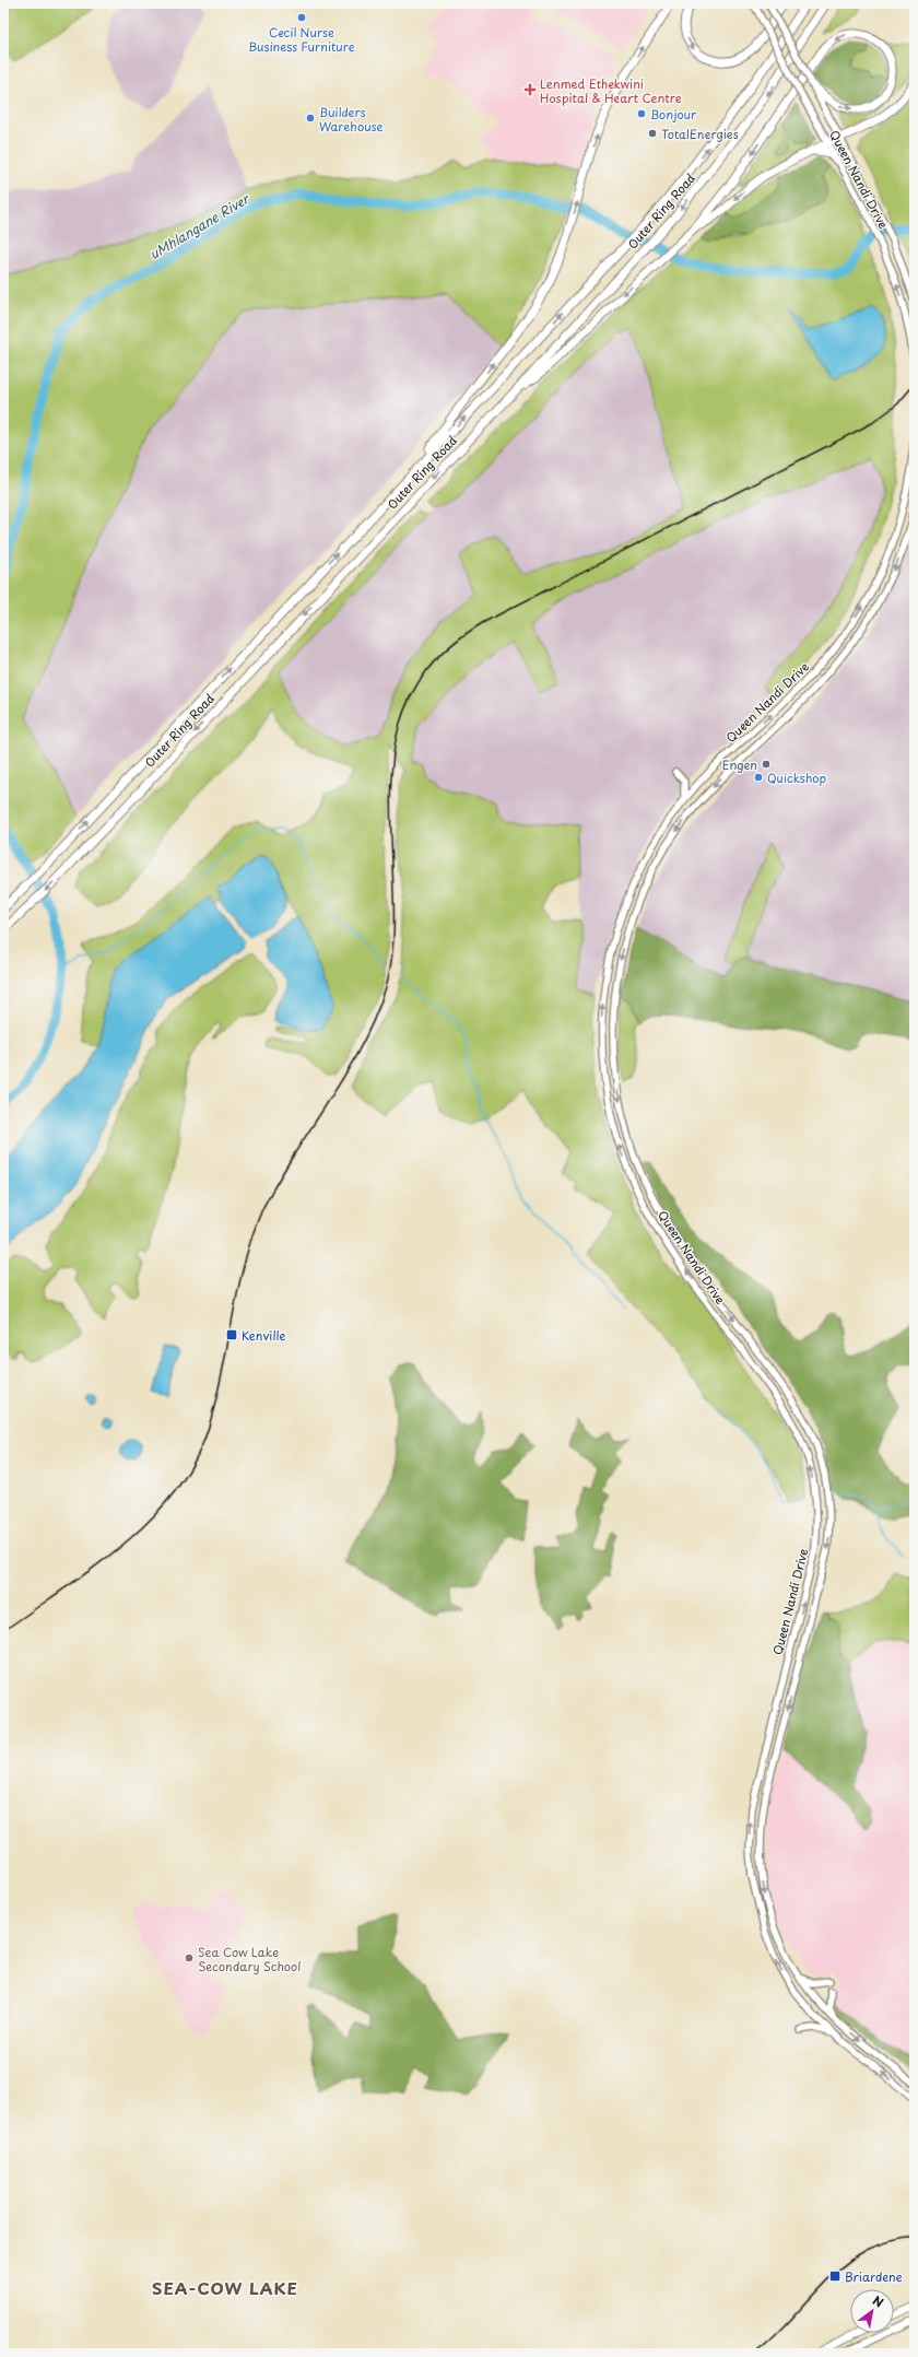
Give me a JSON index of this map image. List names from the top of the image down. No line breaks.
{"streets":{"highway":["Outer Ring Road"],"main road":["Queen Nandi Drive"]},"districts":["SEA-COW LAKE"],"water":["uMhlangane River"],"places":{"other":["Cecil Nurse Business Furniture","Bonjour","Builders Warehouse","TotalEnergies","Engen","Quickshop","Sea Cow Lake Secondary School"],"health":["Lenmed Ethekwini Hospital & Heart Centre"],"transit":["Kenville","Briardene"]},"north":"top right"}
